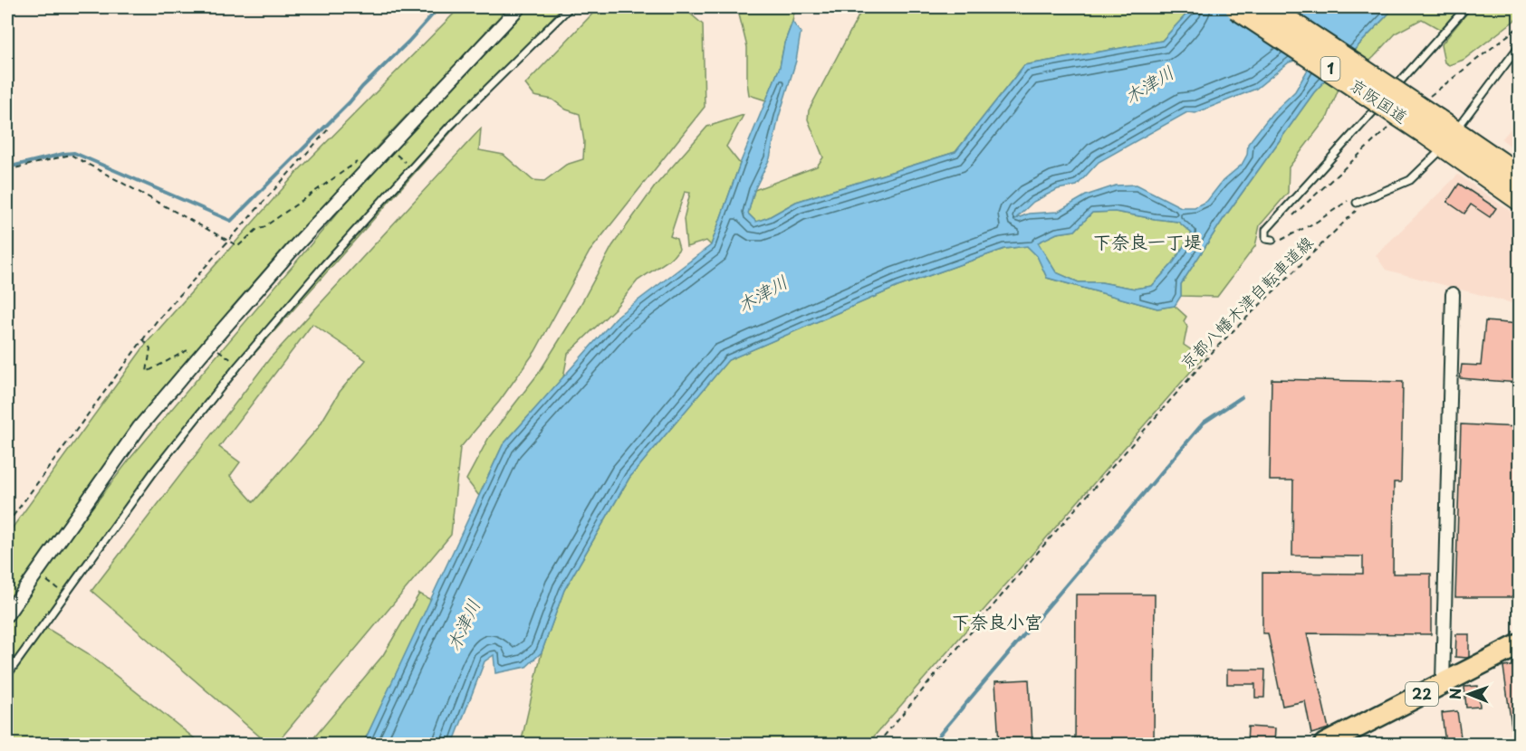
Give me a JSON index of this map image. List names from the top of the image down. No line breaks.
{"streets":{"highway":["1","京阪国道"],"main road":["22"],"path":["京都八幡木津自転車道線"]},"districts":["下奈良一丁堤","下奈良小宮"],"water":["木津川"],"north":"left"}
